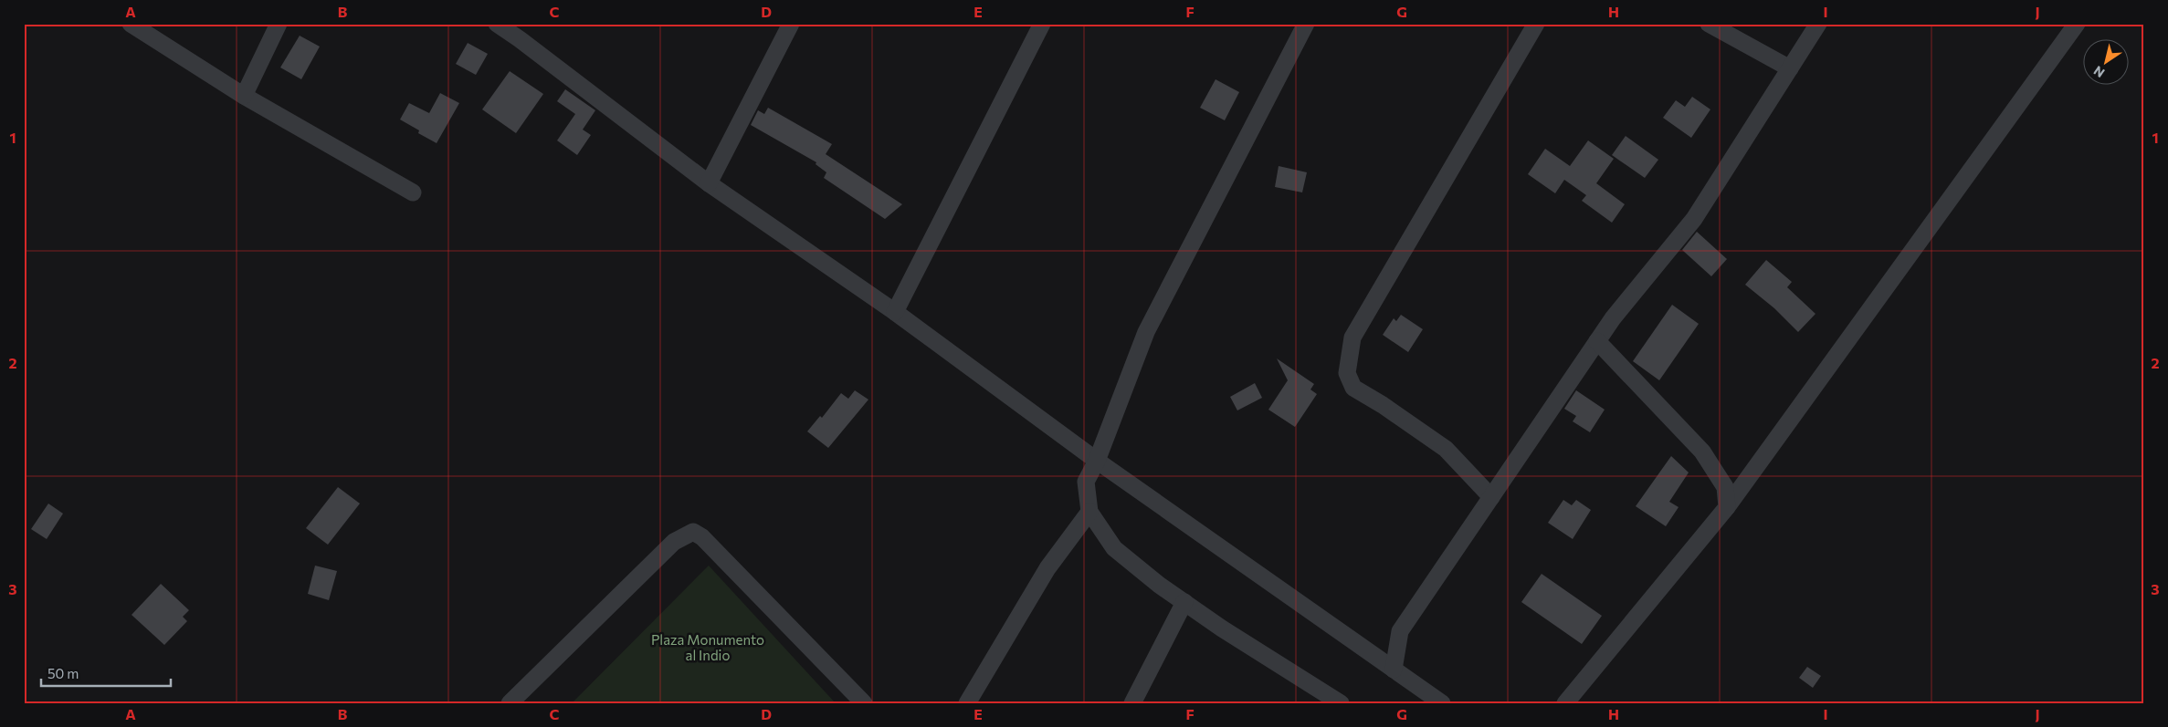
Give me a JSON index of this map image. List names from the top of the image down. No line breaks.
{"parks":["Plaza Monumento al Indio"],"scale_bar":"50 m","north":"bottom left","grid":{"columns":["A","B","C","D","E","F","G","H","I","J"],"rows":["1","2","3"]}}
